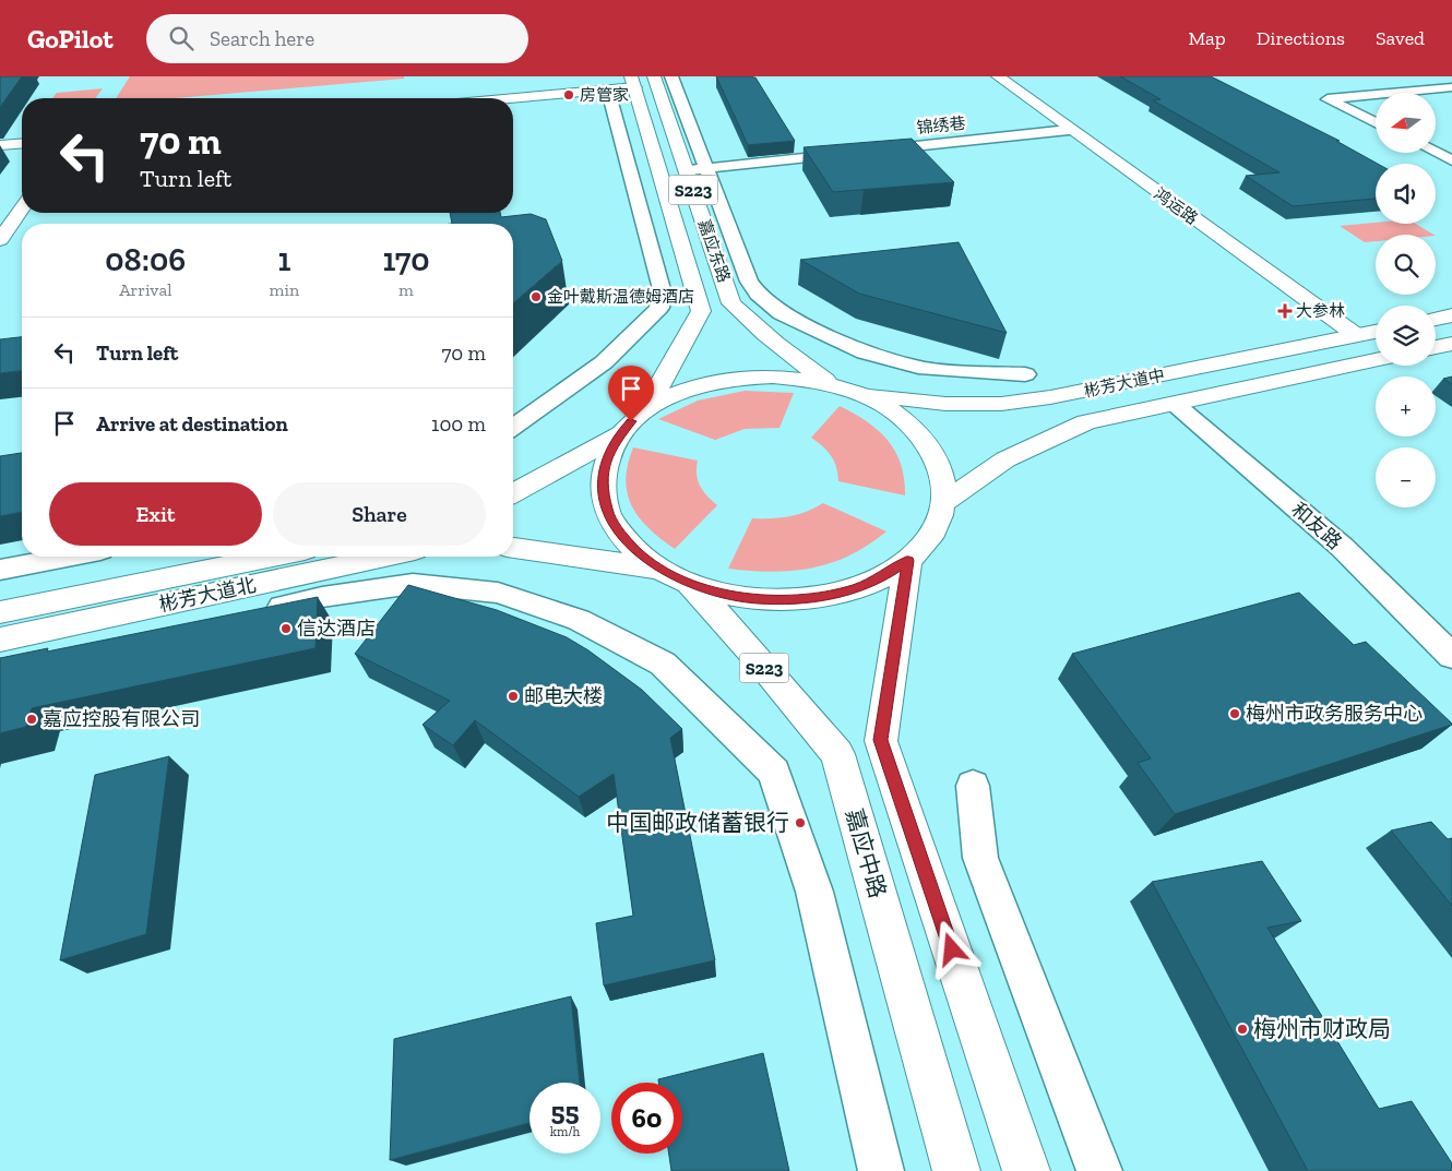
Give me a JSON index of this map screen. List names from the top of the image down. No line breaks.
{"streets":{"main road":["S223","鸿运路","嘉应东路","彬芳大道中","彬芳大道北","嘉应中路"],"street":["锦绣巷","和友路"]},"crossings":[["锦绣巷","鸿运路"],["锦绣巷","嘉应东路"],["S223","嘉应东路"],["S223","彬芳大道中"],["S223","嘉应中路"],["鸿运路","彬芳大道中"],["彬芳大道中","和友路"]],"places":{"other":["房管家","金叶戴斯温德姆酒店","信达酒店","邮电大楼","梅州市政务服务中心","嘉应控股有限公司","中国邮政储蓄银行","梅州市财政局"],"health":["大参林"]},"north":"left","page":{"header":"GoPilot","search":"Search here","nav":["Map","Directions","Saved"],"map_buttons":["+","−"],"turn":["70 m","Turn left"],"eta":["08:06","Arrival","1","min","170","m"],"list":[{"name":"Turn left","value":"70 m"},{"name":"Arrive at destination","value":"100 m"}],"buttons":["Exit","Share"],"speed":"55 km/h","limit":"60"}}
